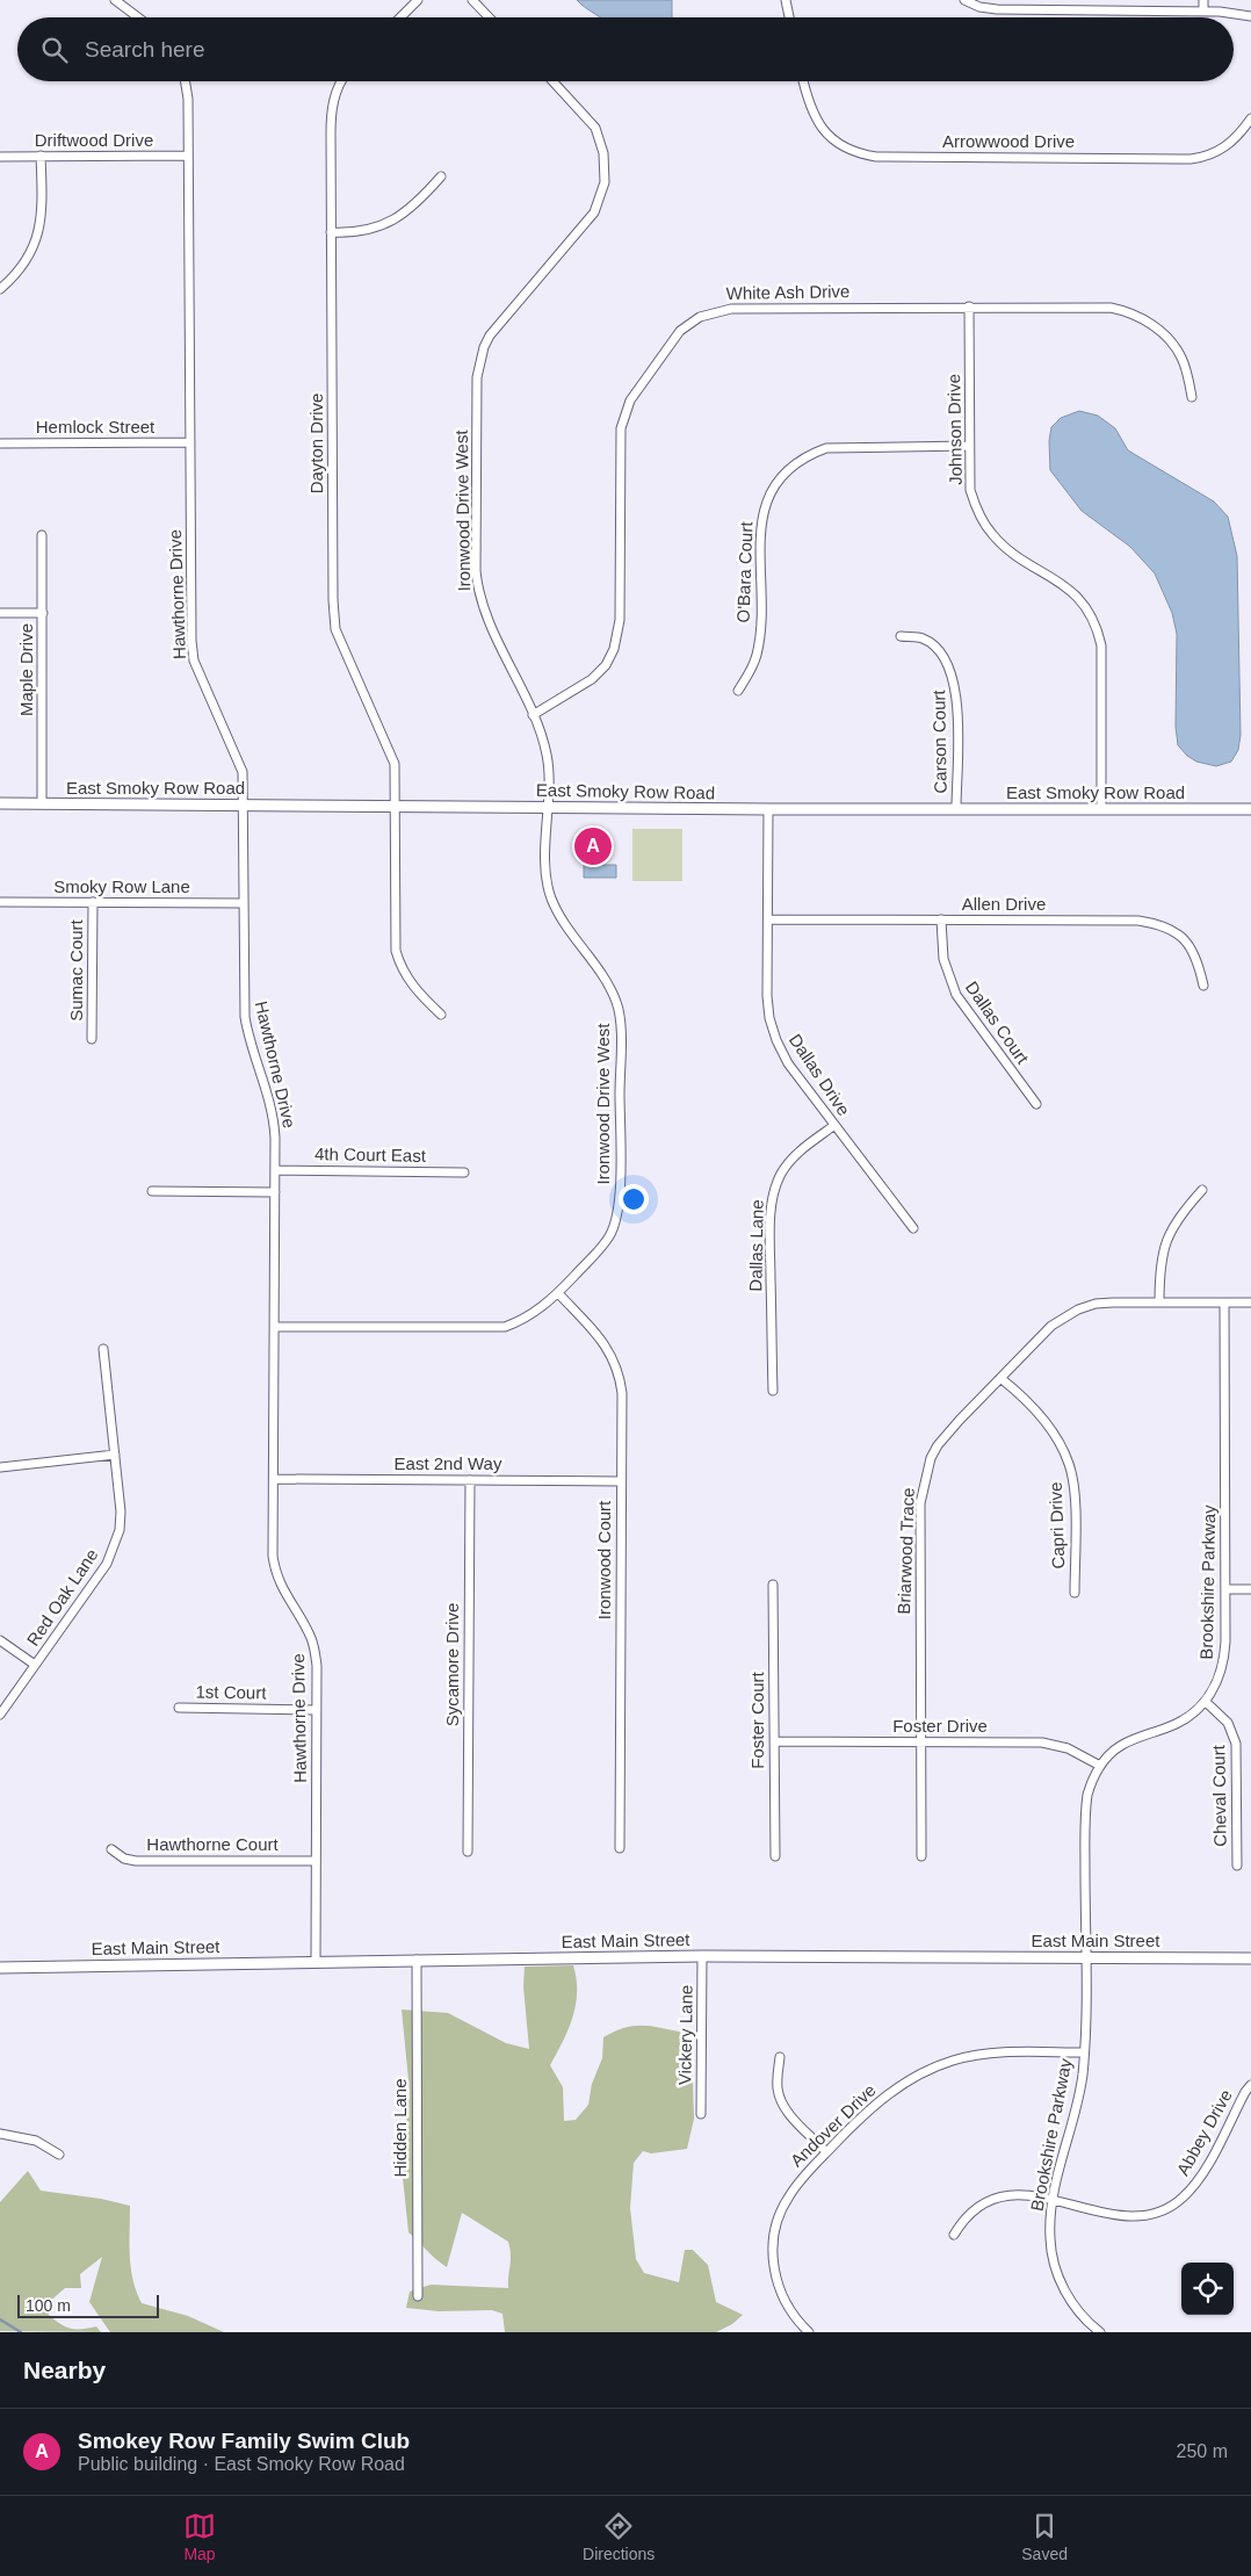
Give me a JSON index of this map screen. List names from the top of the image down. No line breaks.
{"streets":{"street":["Driftwood Drive","Arrowwood Drive","White Ash Drive","Hemlock Street","Johnson Drive","Dayton Drive","Ironwood Drive West","O'Bara Court","Hawthorne Drive","Maple Drive","Carson Court","East Smoky Row Road","Smoky Row Lane","Allen Drive","Sumac Court","Dallas Court","Dallas Drive","4th Court East","Dallas Lane","East 2nd Way","Capri Drive","Briarwood Trace","Ironwood Court","Brookshire Parkway","Red Oak Lane","Sycamore Drive","1st Court","Foster Court","Foster Drive","Cheval Court","Hawthorne Court","East Main Street","Vickery Lane","Andover Drive","Hidden Lane","Abbey Drive"]},"crossings":[["Driftwood Drive","Hawthorne Drive"],["White Ash Drive","Johnson Drive"],["White Ash Drive","Ironwood Drive West"],["Hemlock Street","Hawthorne Drive"],["Johnson Drive","O'Bara Court"],["Johnson Drive","East Smoky Row Road"],["Dayton Drive","East Smoky Row Road"],["Ironwood Drive West","Hawthorne Drive"],["Ironwood Drive West","East Smoky Row Road"],["Ironwood Drive West","Ironwood Court"],["Hawthorne Drive","East Smoky Row Road"],["Hawthorne Drive","Smoky Row Lane"],["Hawthorne Drive","4th Court East"],["Hawthorne Drive","East 2nd Way"],["Hawthorne Drive","1st Court"],["Hawthorne Drive","Hawthorne Court"],["Hawthorne Drive","East Main Street"],["Maple Drive","East Smoky Row Road"],["Carson Court","East Smoky Row Road"],["East Smoky Row Road","Dallas Drive"],["Smoky Row Lane","Sumac Court"],["Allen Drive","Dallas Court"],["Allen Drive","Dallas Drive"],["Dallas Drive","Dallas Lane"],["East 2nd Way","Ironwood Court"],["East 2nd Way","Sycamore Drive"],["Capri Drive","Briarwood Trace"],["Briarwood Trace","Brookshire Parkway"],["Briarwood Trace","Foster Drive"],["Brookshire Parkway","Foster Drive"],["Brookshire Parkway","Cheval Court"],["Brookshire Parkway","East Main Street"],["Brookshire Parkway","Andover Drive"],["Brookshire Parkway","Abbey Drive"],["Foster Court","Foster Drive"],["East Main Street","Vickery Lane"],["East Main Street","Hidden Lane"]],"scale_bar":"100 m","page":{"search":"Search here","pins":"A","scale":"100 m","heading":"Nearby","list":[{"mark":"A","name":"Smokey Row Family Swim Club","note":"Public building · East Smoky Row Road","value":"250 m"}],"nav":["Map","Directions","Saved"]}}
